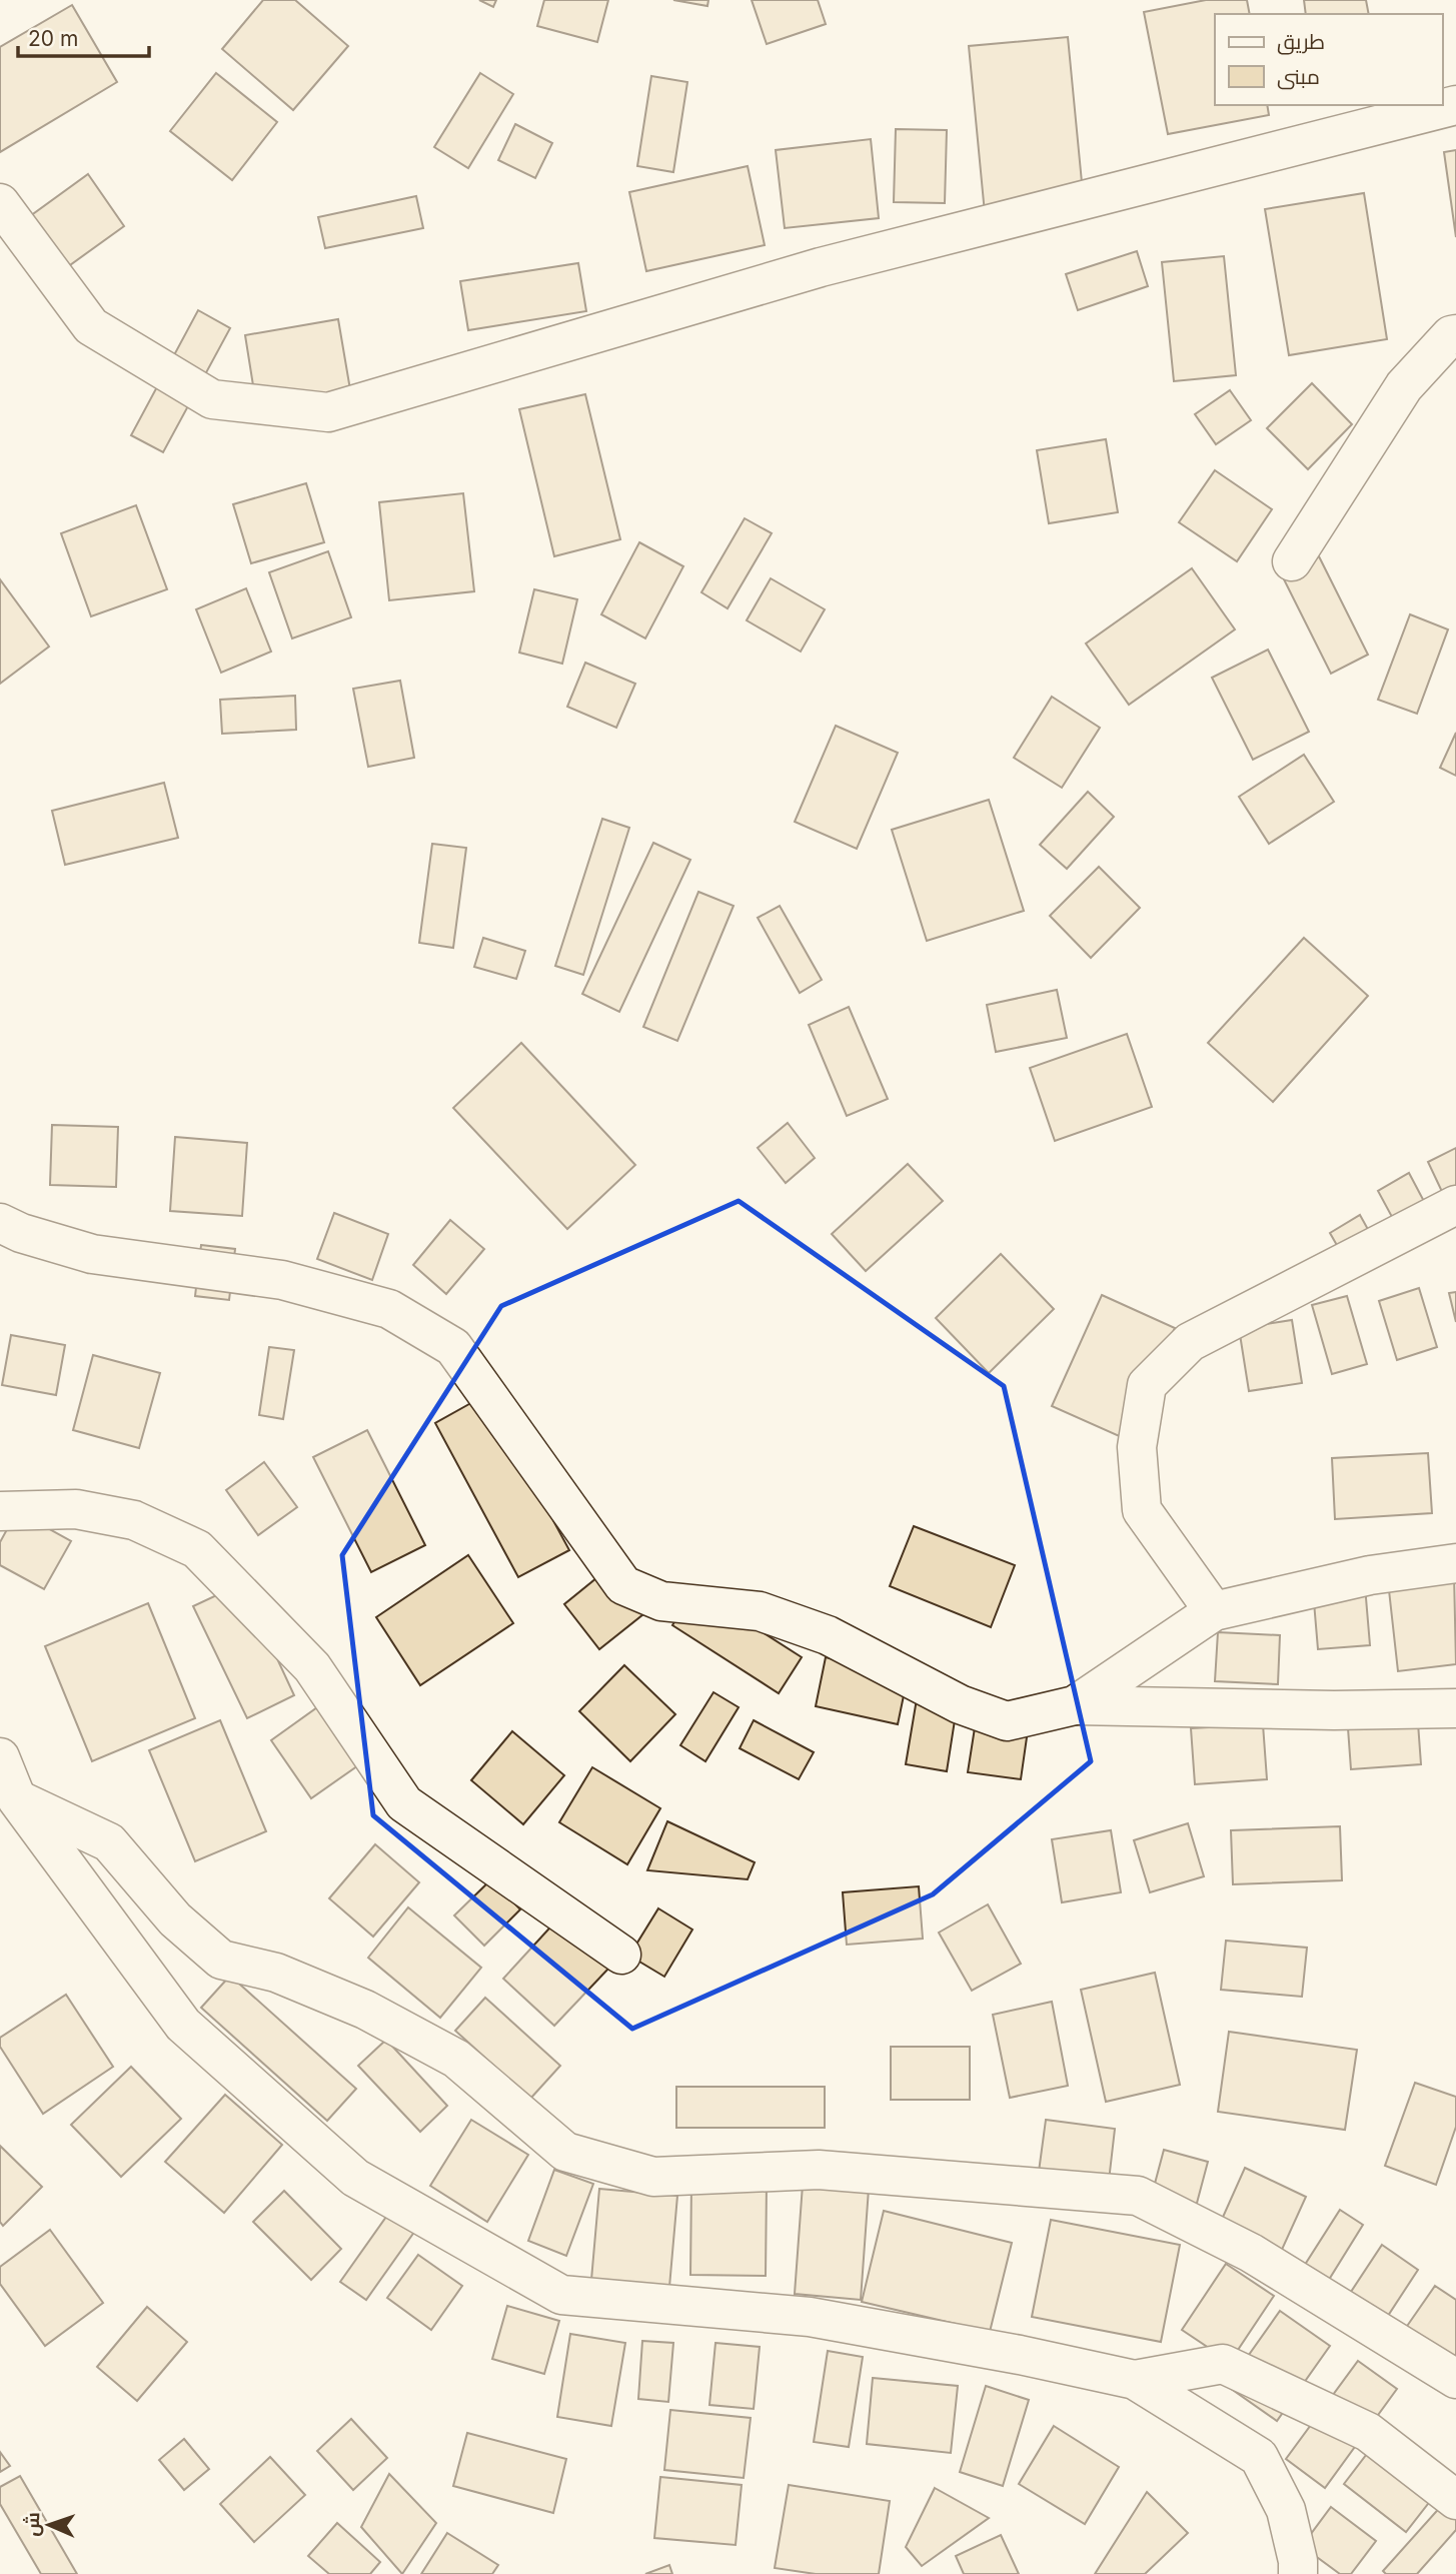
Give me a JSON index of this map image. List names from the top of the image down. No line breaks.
{"legend":["طريق","مبنى"],"scale_bar":"20 m","north":"left"}
